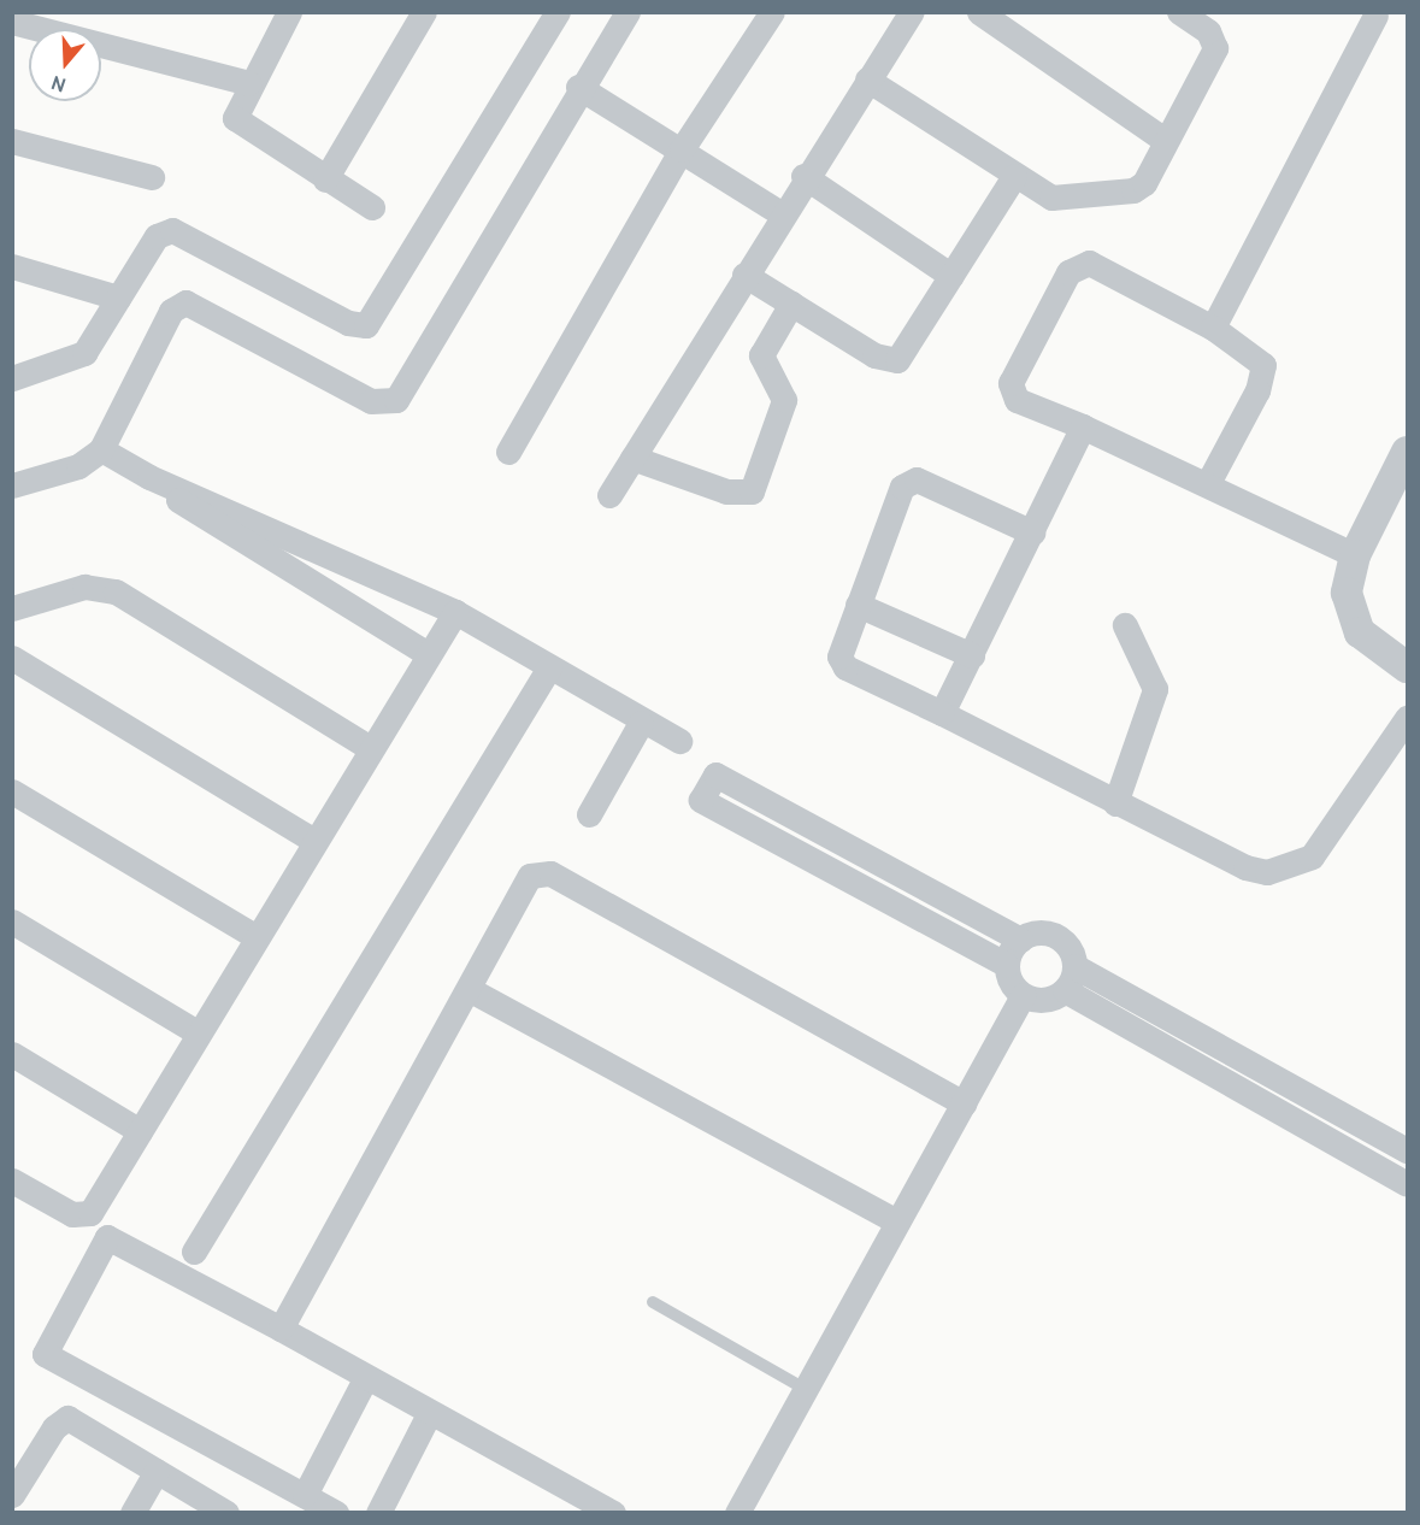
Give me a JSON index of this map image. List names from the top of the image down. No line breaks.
{"north":"bottom"}
